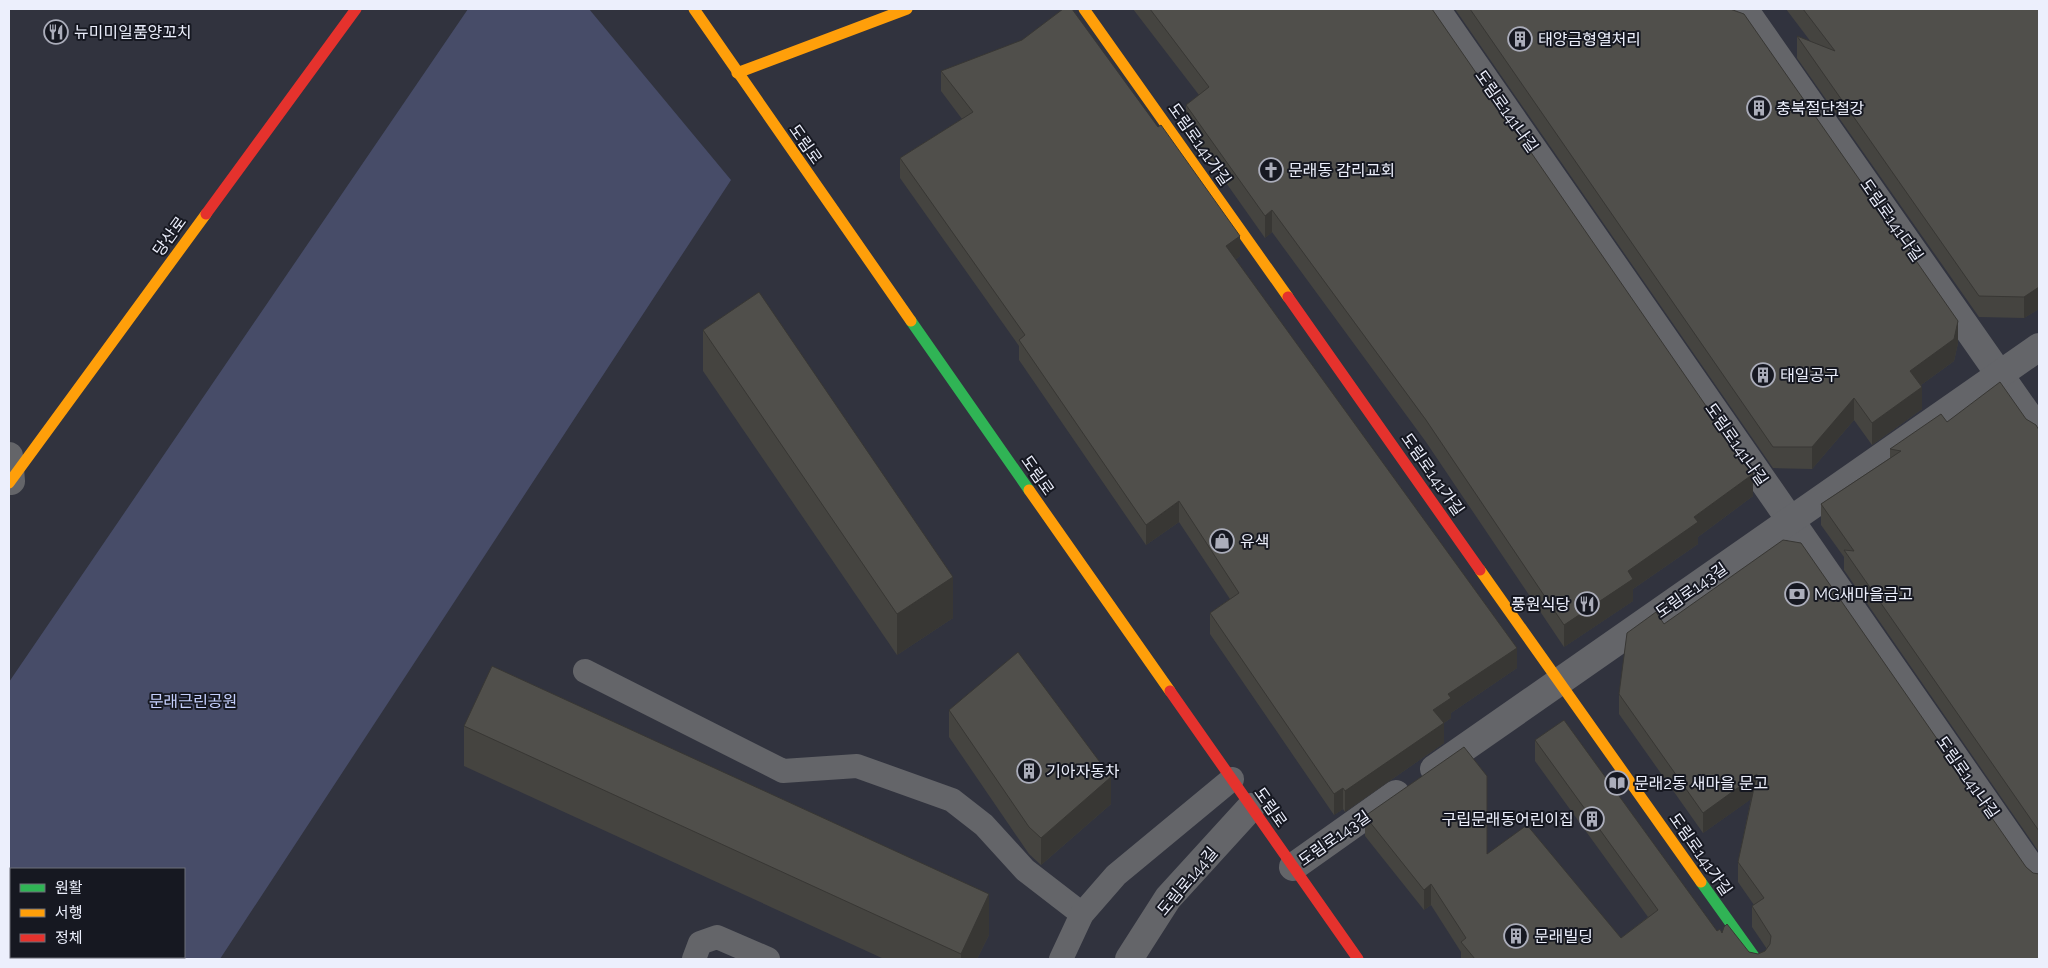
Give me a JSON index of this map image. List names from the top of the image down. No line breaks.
{"streets":{"main road":["도림로","도림로141가길","당산로"],"street":["도림로141나길","도림로141다길","도림로143길","도림로144길"]},"crossings":[["도림로141나길","도림로143길"],["도림로","도림로143길"],["도림로","도림로144길"],["도림로141가길","도림로143길"],["도림로141다길","도림로143길"]],"parks":["문래근린공원"],"places":{"restaurant":["뉴미미일품양꼬치","풍원식당"],"building":["태양금형열처리","충북절단철강","태일공구","기아자동차","구립문래동어린이집","문래빌딩"],"church":["문래동 감리교회"],"shop":["유색"],"bank":["MG새마을금고"],"library":["문래2동 새마을 문고"]},"legend":["원활","서행","정체"]}
